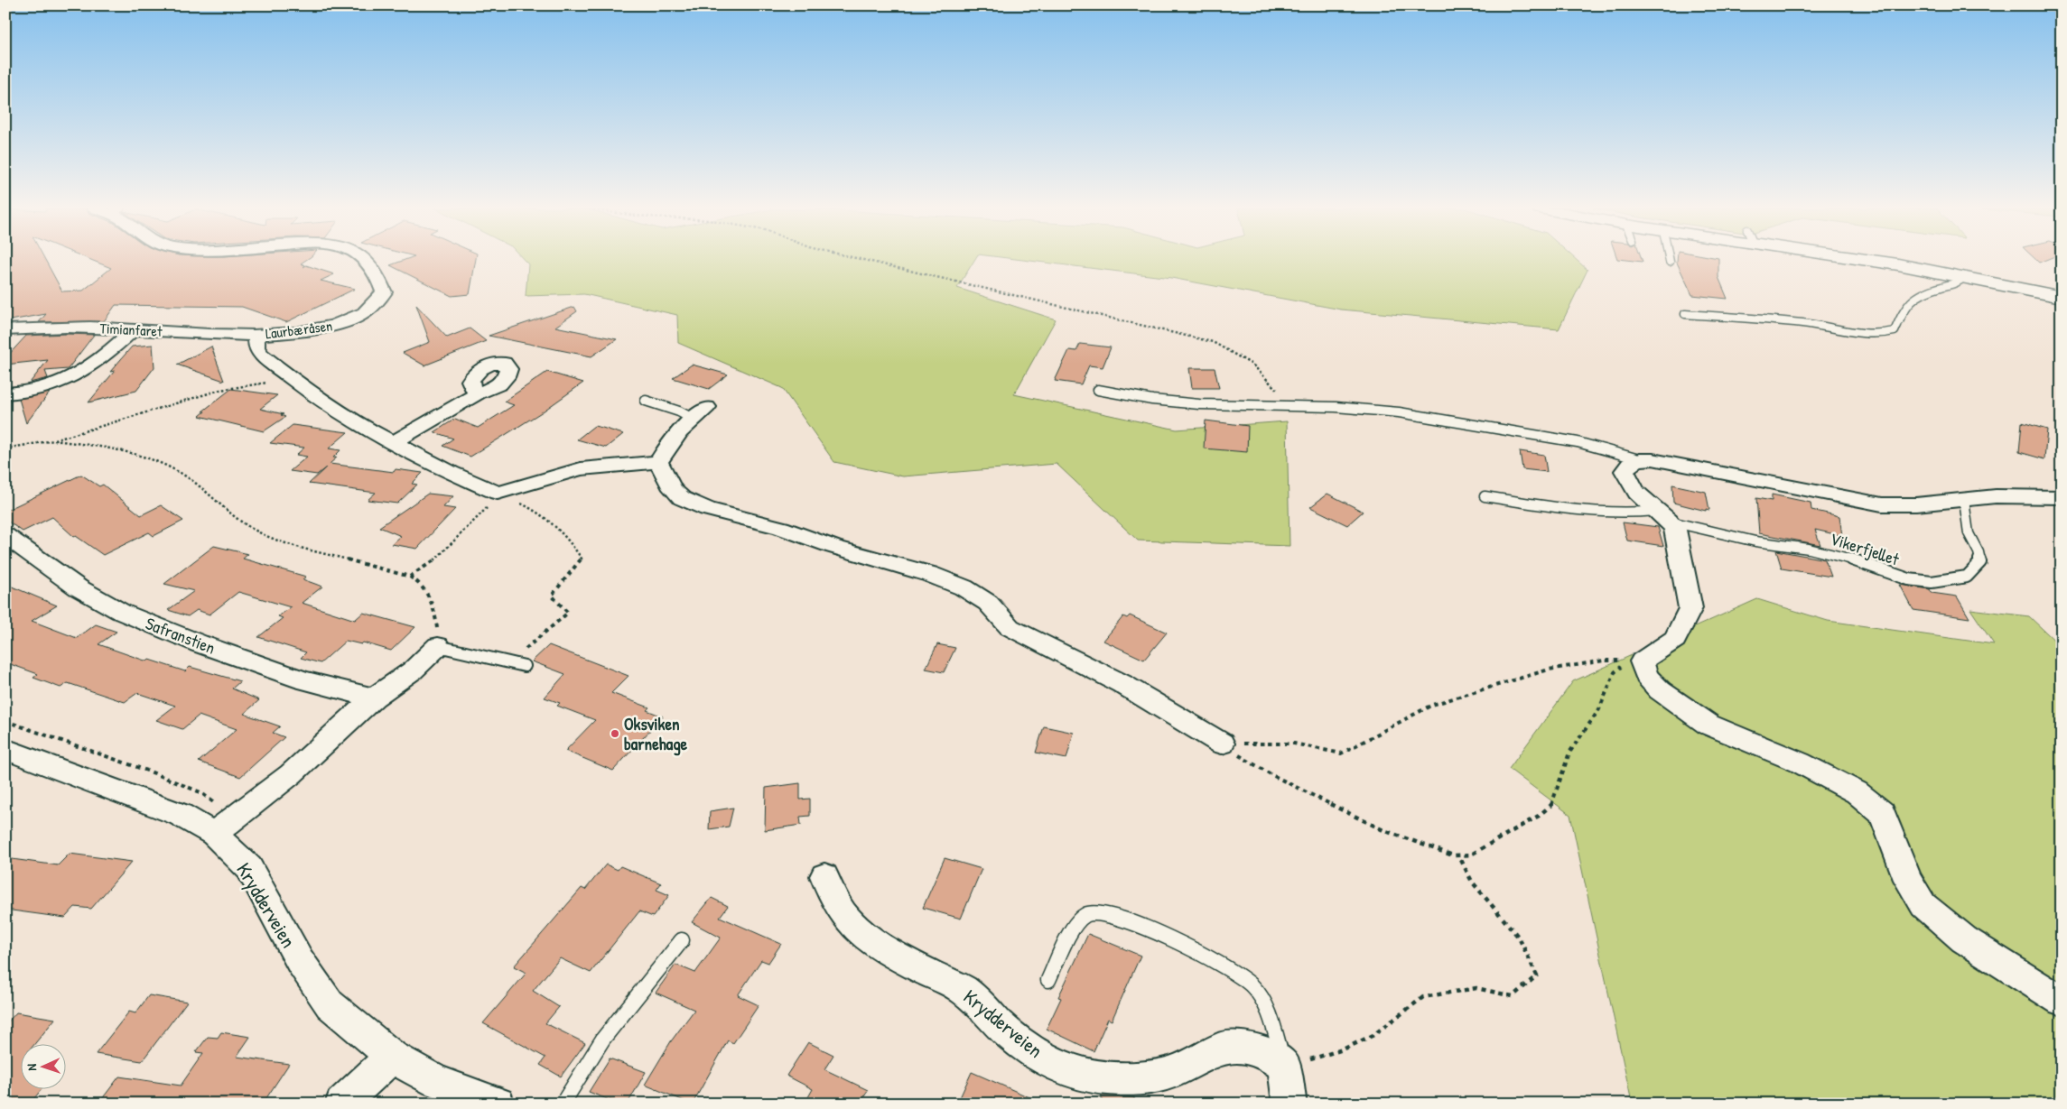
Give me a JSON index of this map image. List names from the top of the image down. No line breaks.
{"streets":{"street":["Timianfaret","Laurbæråsen","Safranstien","Krydderveien"],"lane":["Vikerfjellet"]},"crossings":[["Timianfaret","Laurbæråsen"]],"places":["Oksviken barnehage"],"north":"left"}
